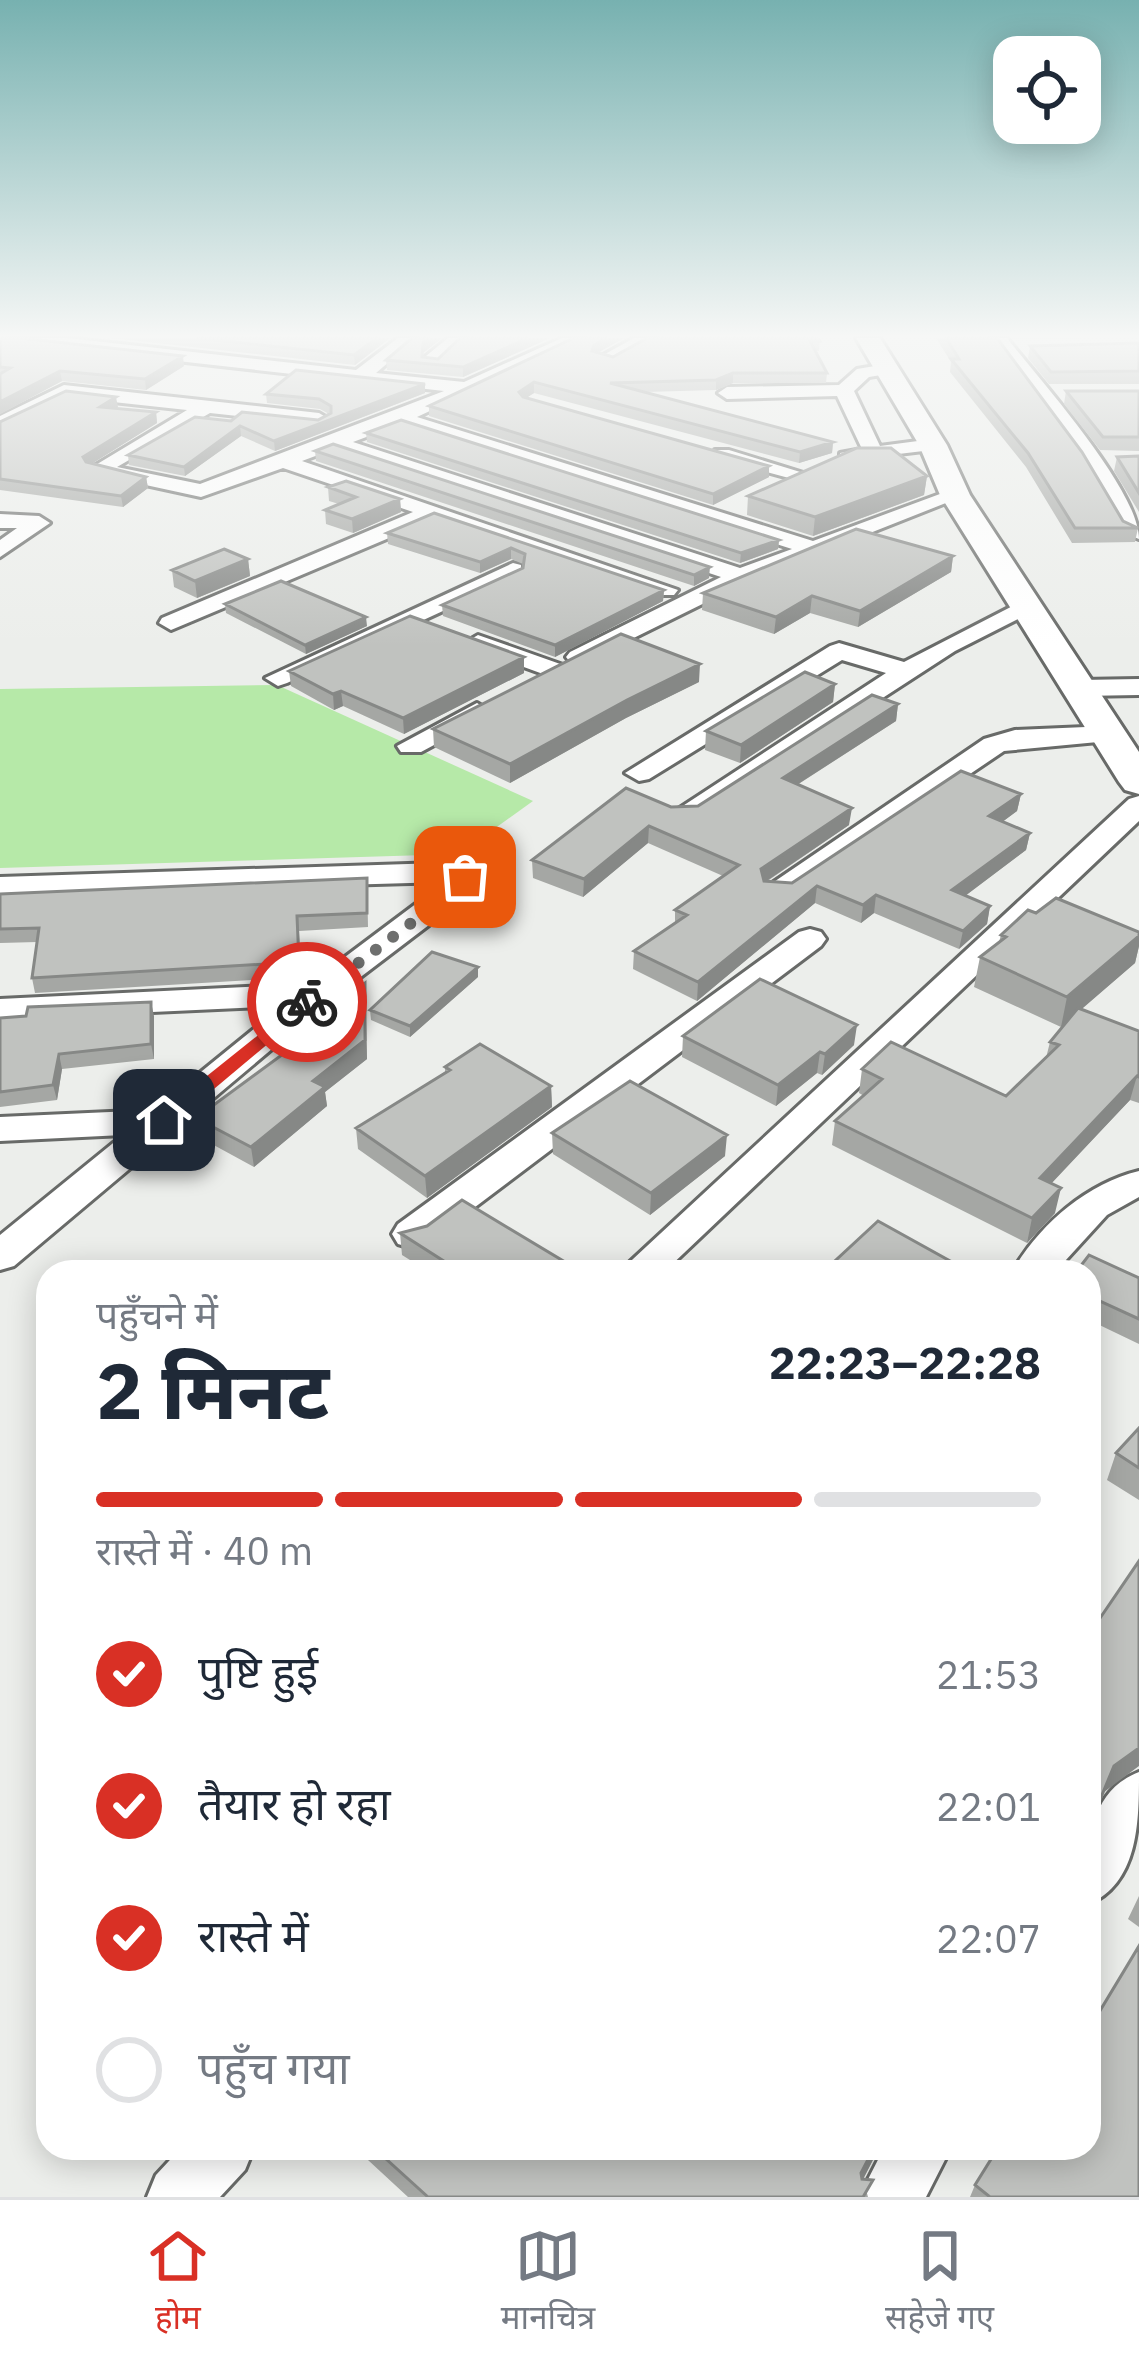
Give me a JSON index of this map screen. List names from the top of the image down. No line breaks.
{"page":{"heading":["2 मिनट","पहुँचने में","22:23–22:28"],"bar":"रास्ते में · 40 m","list":[["पुष्टि हुई","21:53"],["तैयार हो रहा","22:01"],["रास्ते में","22:07"],"पहुँच गया"],"tabs":["होम","मानचित्र","सहेजे गए"]}}
